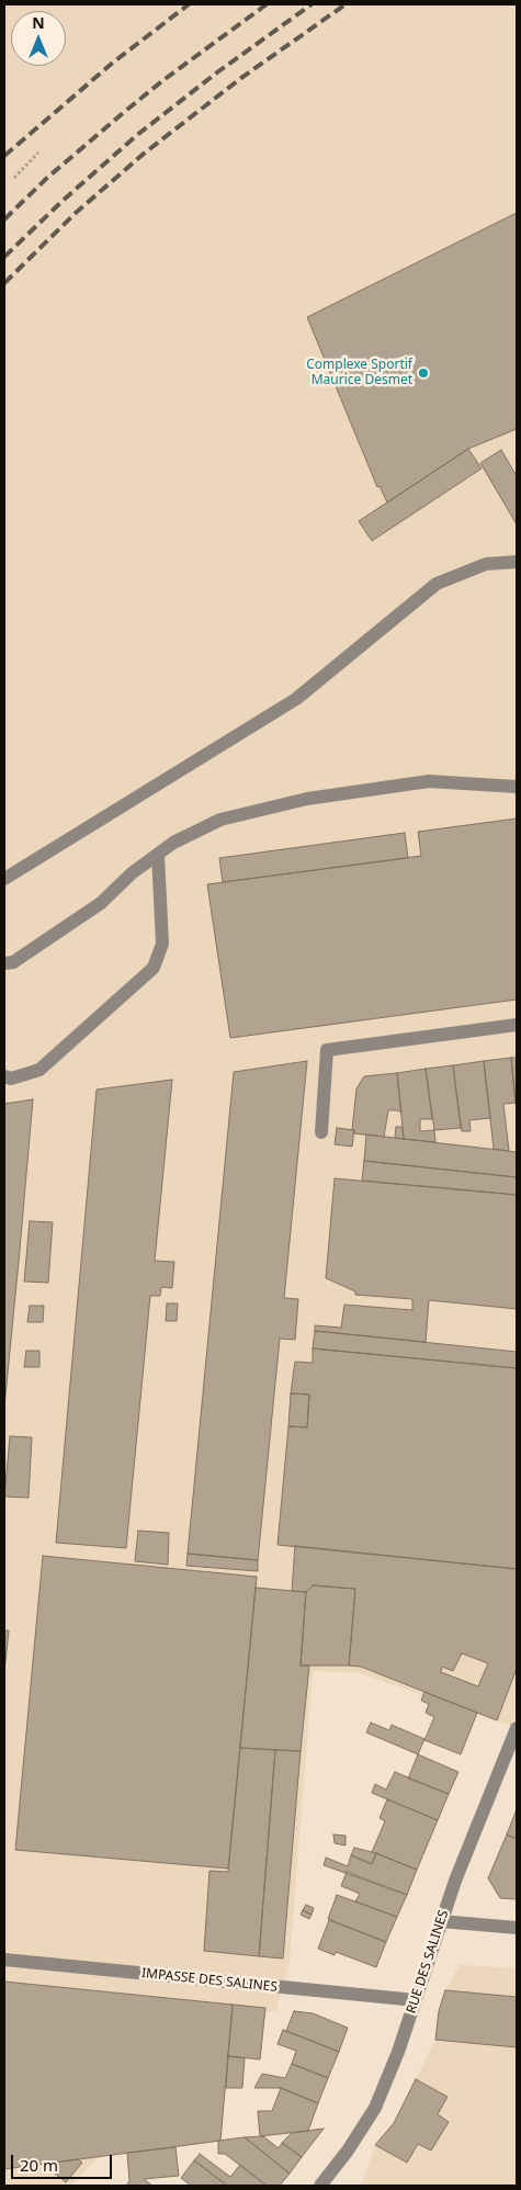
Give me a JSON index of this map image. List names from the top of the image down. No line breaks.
{"streets":{"street":["RUE DES SALINES","IMPASSE DES SALINES"]},"crossings":[["RUE DES SALINES","IMPASSE DES SALINES"]],"places":["Complexe Sportif Maurice Desmet"],"scale_bar":"20 m","north":"top"}
